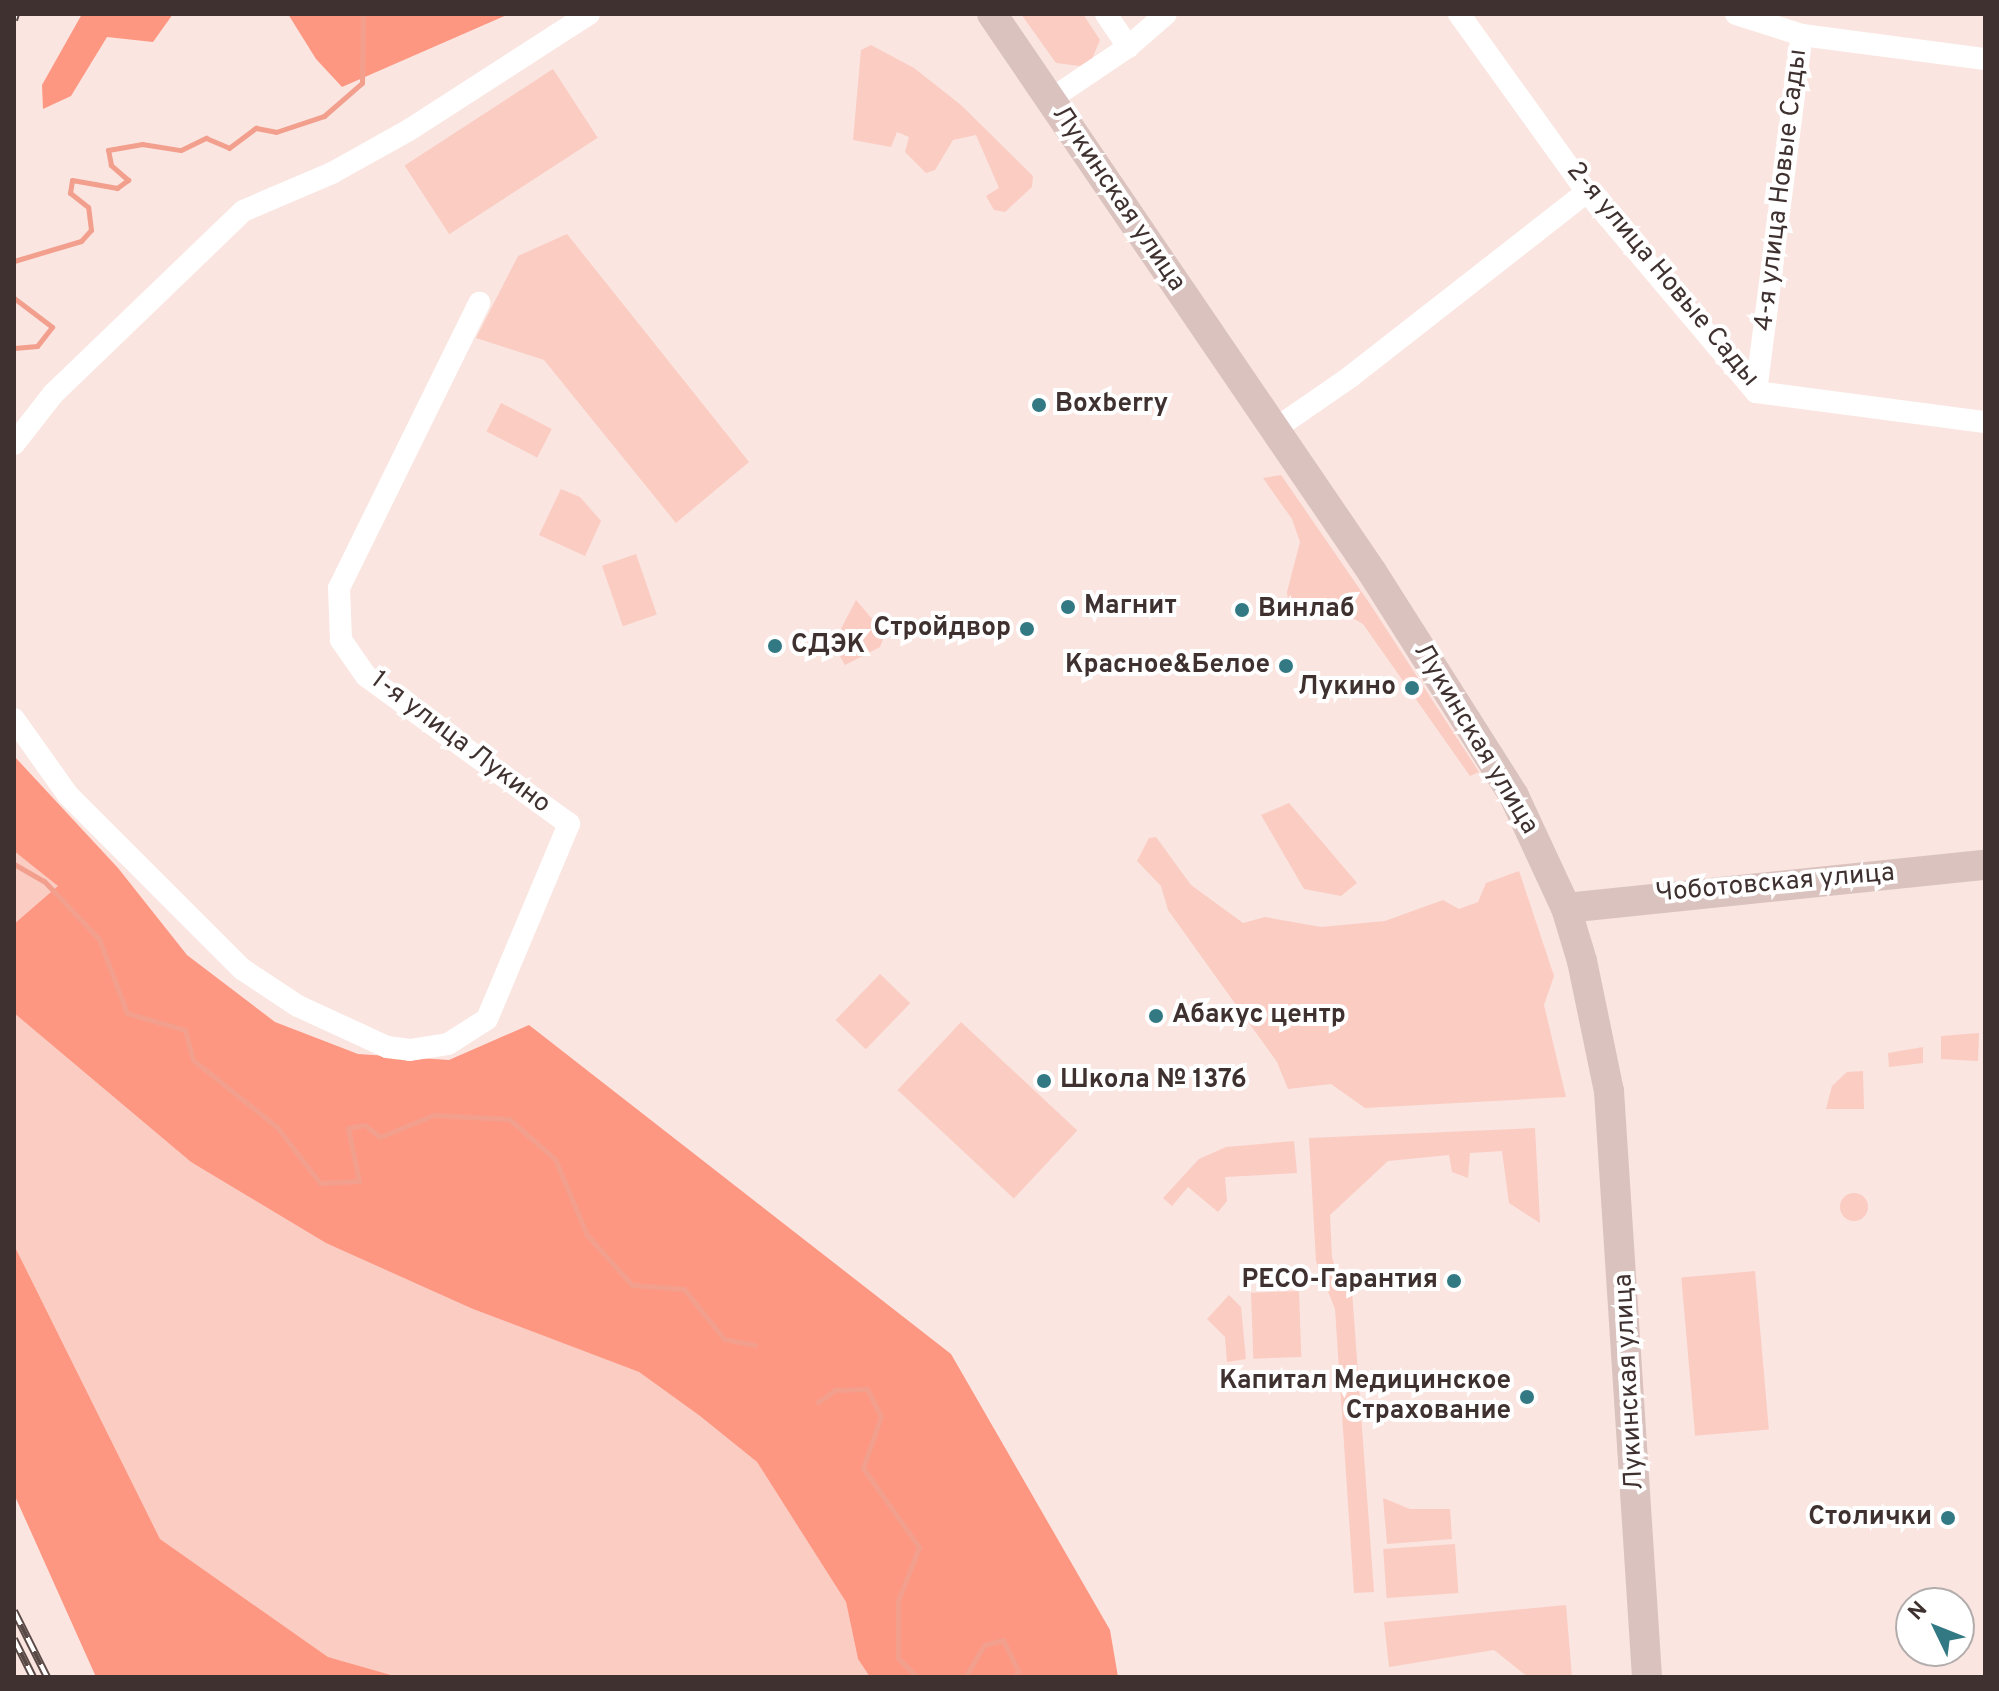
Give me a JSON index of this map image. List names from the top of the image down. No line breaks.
{"streets":{"main road":["Лукинская улица","Чоботовская улица"],"street":["4-я улица Новые Сады","2-я улица Новые Сады","1-я улица Лукино"]},"crossings":[["4-я улица Новые Сады","2-я улица Новые Сады"],["Лукинская улица","Чоботовская улица"]],"places":["Boxberry","Магнит","Винлаб","Стройдвор","СДЭК","Красное&Белое","Лукино","Абакус центр","Школа № 1376","РЕСО-Гарантия","Капитал Медицинское Страхование","Столички"],"north":"top left"}
